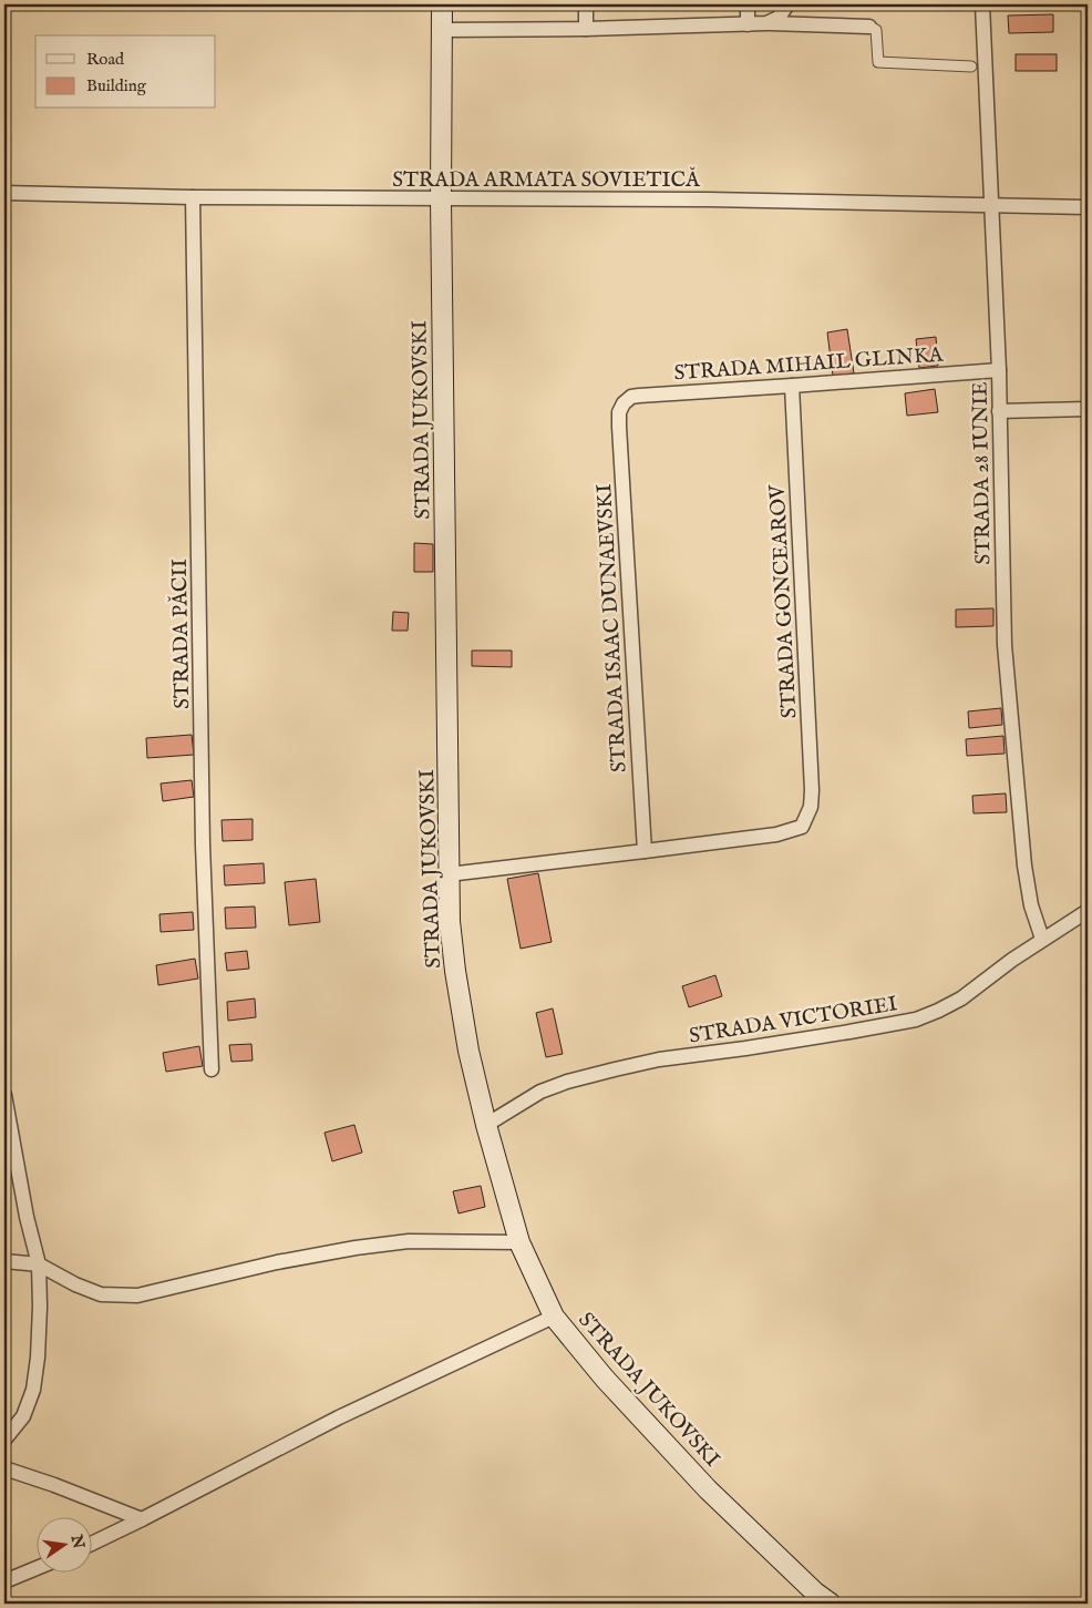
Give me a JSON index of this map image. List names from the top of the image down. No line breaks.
{"streets":{"main road":["STRADA JUKOVSKI"],"street":["STRADA ARMATA SOVIETICĂ","STRADA MIHAIL GLINKA","STRADA 28 IUNIE","STRADA GONCEAROV","STRADA ISAAC DUNAEVSKI","STRADA PĂCII","STRADA VICTORIEI"]},"crossings":[["STRADA ARMATA SOVIETICĂ","STRADA JUKOVSKI"],["STRADA ARMATA SOVIETICĂ","STRADA 28 IUNIE"],["STRADA ARMATA SOVIETICĂ","STRADA PĂCII"],["STRADA MIHAIL GLINKA","STRADA 28 IUNIE"],["STRADA MIHAIL GLINKA","STRADA GONCEAROV"],["STRADA MIHAIL GLINKA","STRADA ISAAC DUNAEVSKI"],["STRADA JUKOVSKI","STRADA VICTORIEI"],["STRADA 28 IUNIE","STRADA VICTORIEI"],["STRADA GONCEAROV","STRADA ISAAC DUNAEVSKI"]],"legend":["Road","Building"],"north":"right"}
